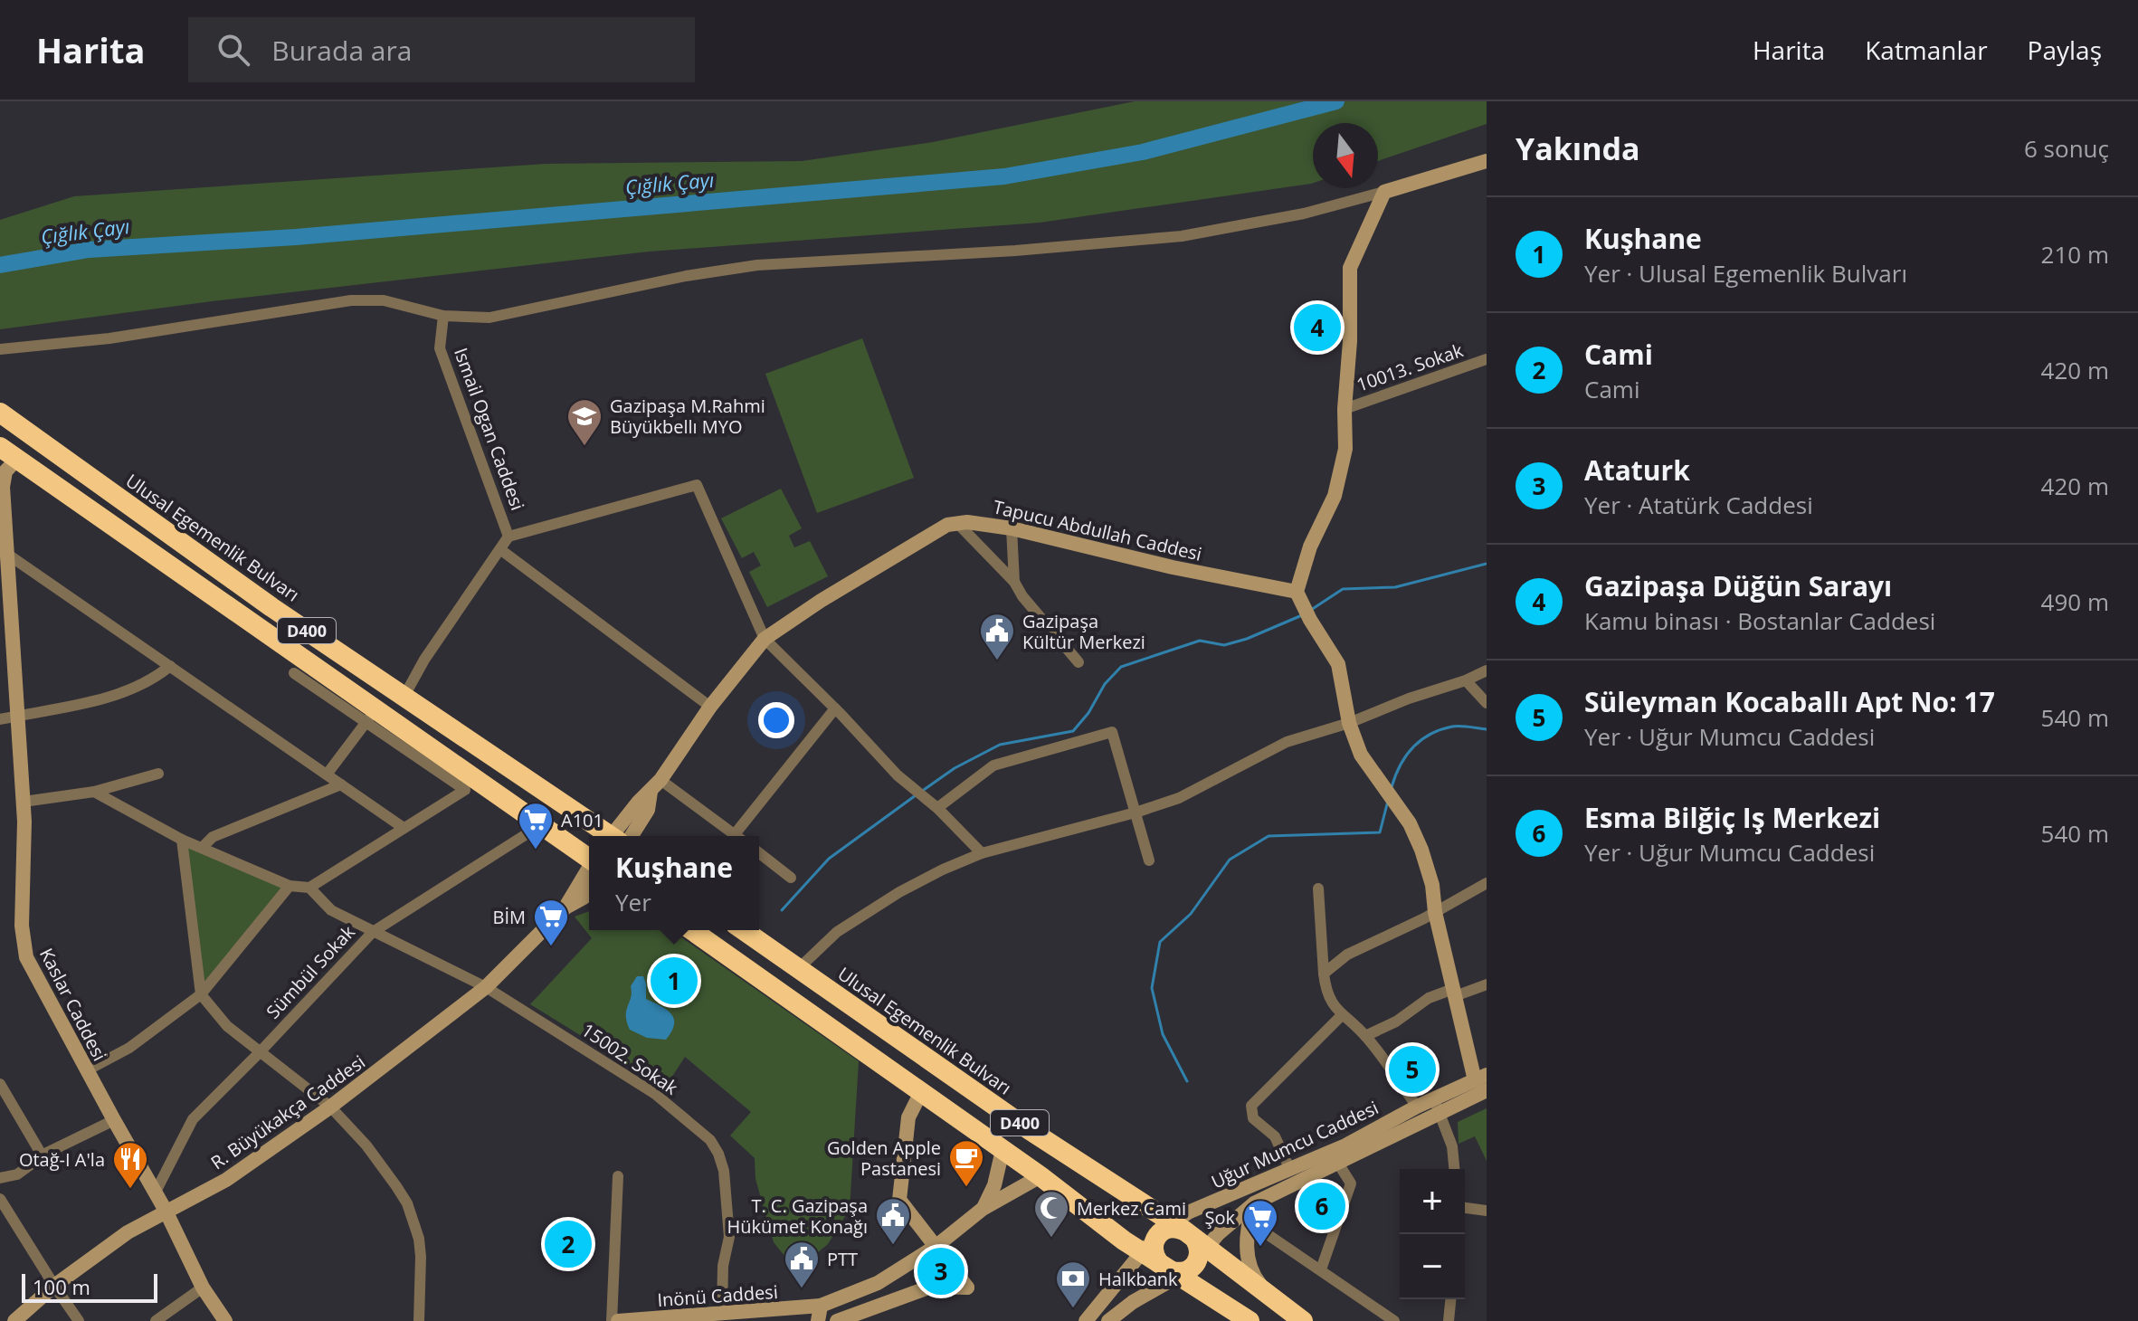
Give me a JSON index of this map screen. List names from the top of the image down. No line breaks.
{"streets":{"highway":["Ulusal Egemenlik Bulvarı","D400"],"street":["10013. Sokak","Ismail Ogan Caddesi","Tapucu Abdullah Caddesi","Sümbül Sokak","Kaslar Caddesi","15002. Sokak","R. Büyükakça Caddesi","Uğur Mumcu Caddesi","Inönü Caddesi"]},"crossings":[["Ismail Ogan Caddesi","Ulusal Egemenlik Bulvarı"],["Ulusal Egemenlik Bulvarı","Uğur Mumcu Caddesi"],["Ulusal Egemenlik Bulvarı","Inönü Caddesi"],["D400","Sümbül Sokak"],["D400","Kaslar Caddesi"],["Sümbül Sokak","Kaslar Caddesi"],["Sümbül Sokak","15002. Sokak"],["Kaslar Caddesi","R. Büyükakça Caddesi"],["15002. Sokak","R. Büyükakça Caddesi"],["15002. Sokak","Inönü Caddesi"]],"water":["Çığlık Çayı"],"places":{"school or university":["Gazipaşa M.Rahmi Büyükbellı MYO"],"public building":["Gazipaşa Kültür Merkezi","T. C. Gazipaşa Hükümet Konağı","PTT"],"supermarket":["A101","BİM","Şok"],"cafe":["Golden Apple Pastanesi"],"restaurant":["Otağ-I A'la"],"mosque":["Merkez Cami"],"bank":["Halkbank"]},"scale_bar":"100 m","north":"bottom","page":{"header":"Harita","search":"Burada ara","nav":["Harita","Katmanlar","Paylaş"],"heading":["Yakında","6 sonuç"],"list":[{"mark":"1","name":"Kuşhane","note":"Yer · Ulusal Egemenlik Bulvarı","value":"210 m"},{"mark":"2","name":"Cami","note":"Cami","value":"420 m"},{"mark":"3","name":"Ataturk","note":"Yer · Atatürk Caddesi","value":"420 m"},{"mark":"4","name":"Gazipaşa Düğün Sarayı","note":"Kamu binası · Bostanlar Caddesi","value":"490 m"},{"mark":"5","name":"Süleyman Kocaballı Apt No: 17","note":"Yer · Uğur Mumcu Caddesi","value":"540 m"},{"mark":"6","name":"Esma Bilğiç Iş Merkezi","note":"Yer · Uğur Mumcu Caddesi","value":"540 m"}],"pins":["4","1","5","6","2","3"],"popup":["Kuşhane","Yer"],"map_buttons":["+","−"],"scale":"100 m"}}
